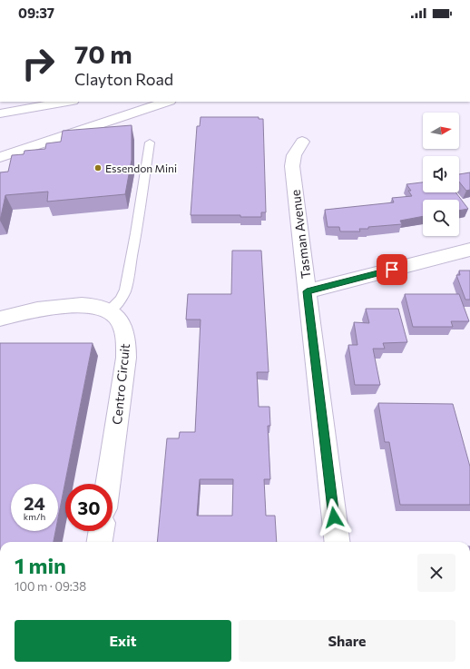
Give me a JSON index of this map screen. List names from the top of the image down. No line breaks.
{"streets":{"main road":["Tasman Avenue","Centro Circuit"]},"places":["Essendon Mini"],"north":"right","page":{"status":"09:37","turn":["70 m","Clayton Road"],"speed":"24 km/h","limit":"30","heading":["1 min","100 m · 09:38"],"buttons":["Exit","Share"]}}
